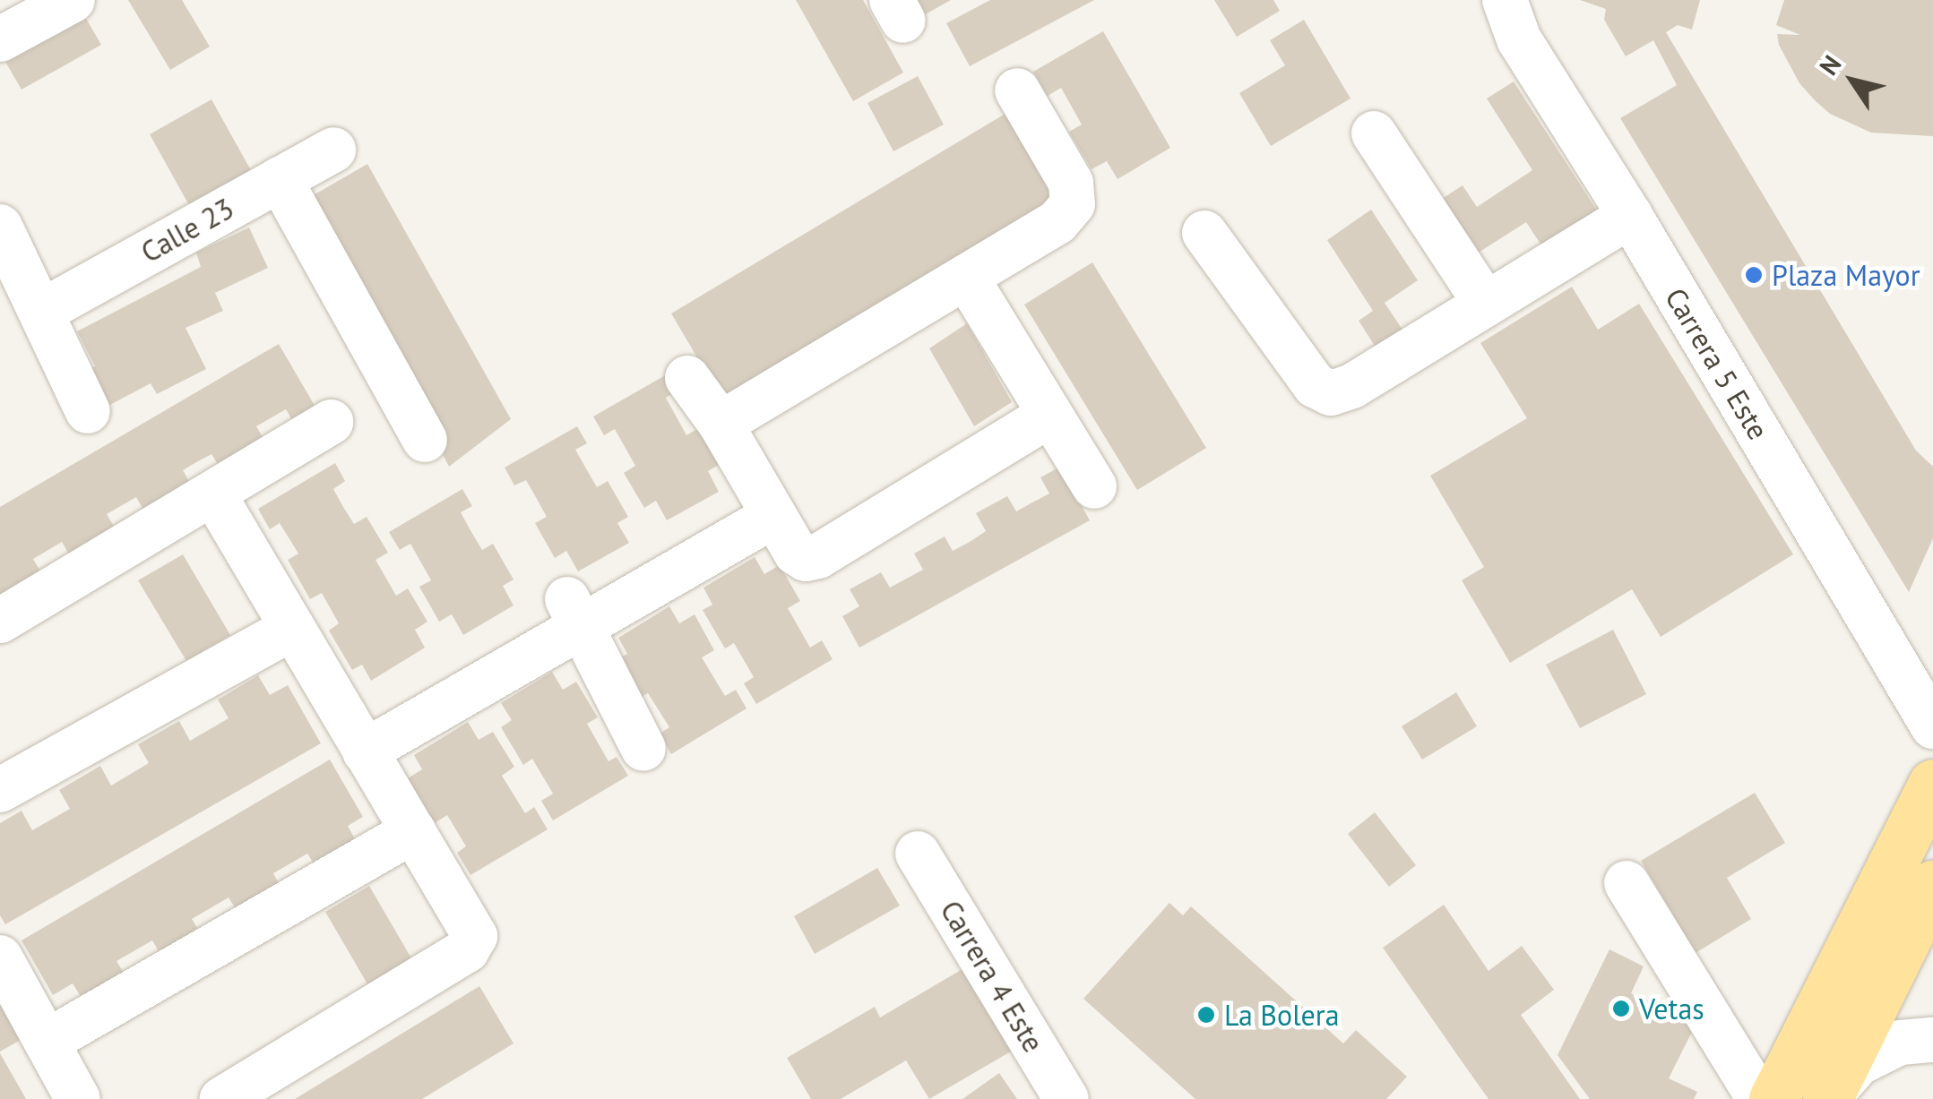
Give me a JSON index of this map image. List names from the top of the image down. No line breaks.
{"streets":{"street":["Calle 23","Carrera 5 Este","Carrera 4 Este"]},"places":["Plaza Mayor","Vetas","La Bolera"],"north":"top left"}
